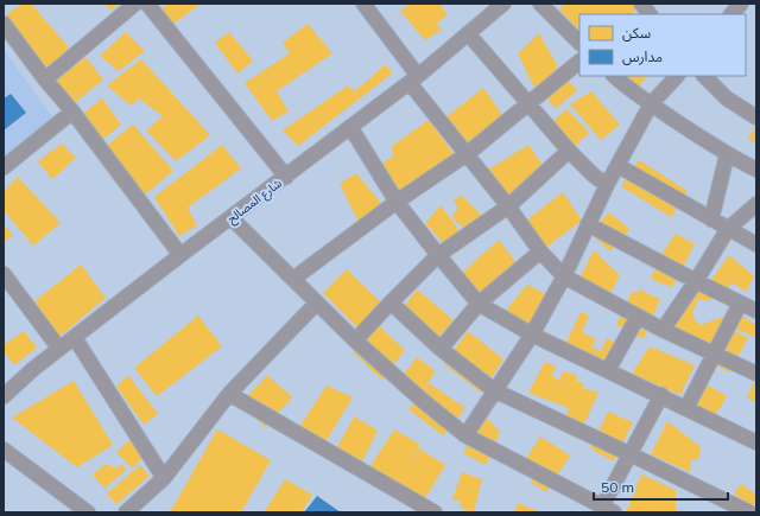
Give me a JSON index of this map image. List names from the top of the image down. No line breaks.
{"streets":{"street":["شارع المصالح"]},"legend":["سكن","مدارس"],"scale_bar":"50 m"}
